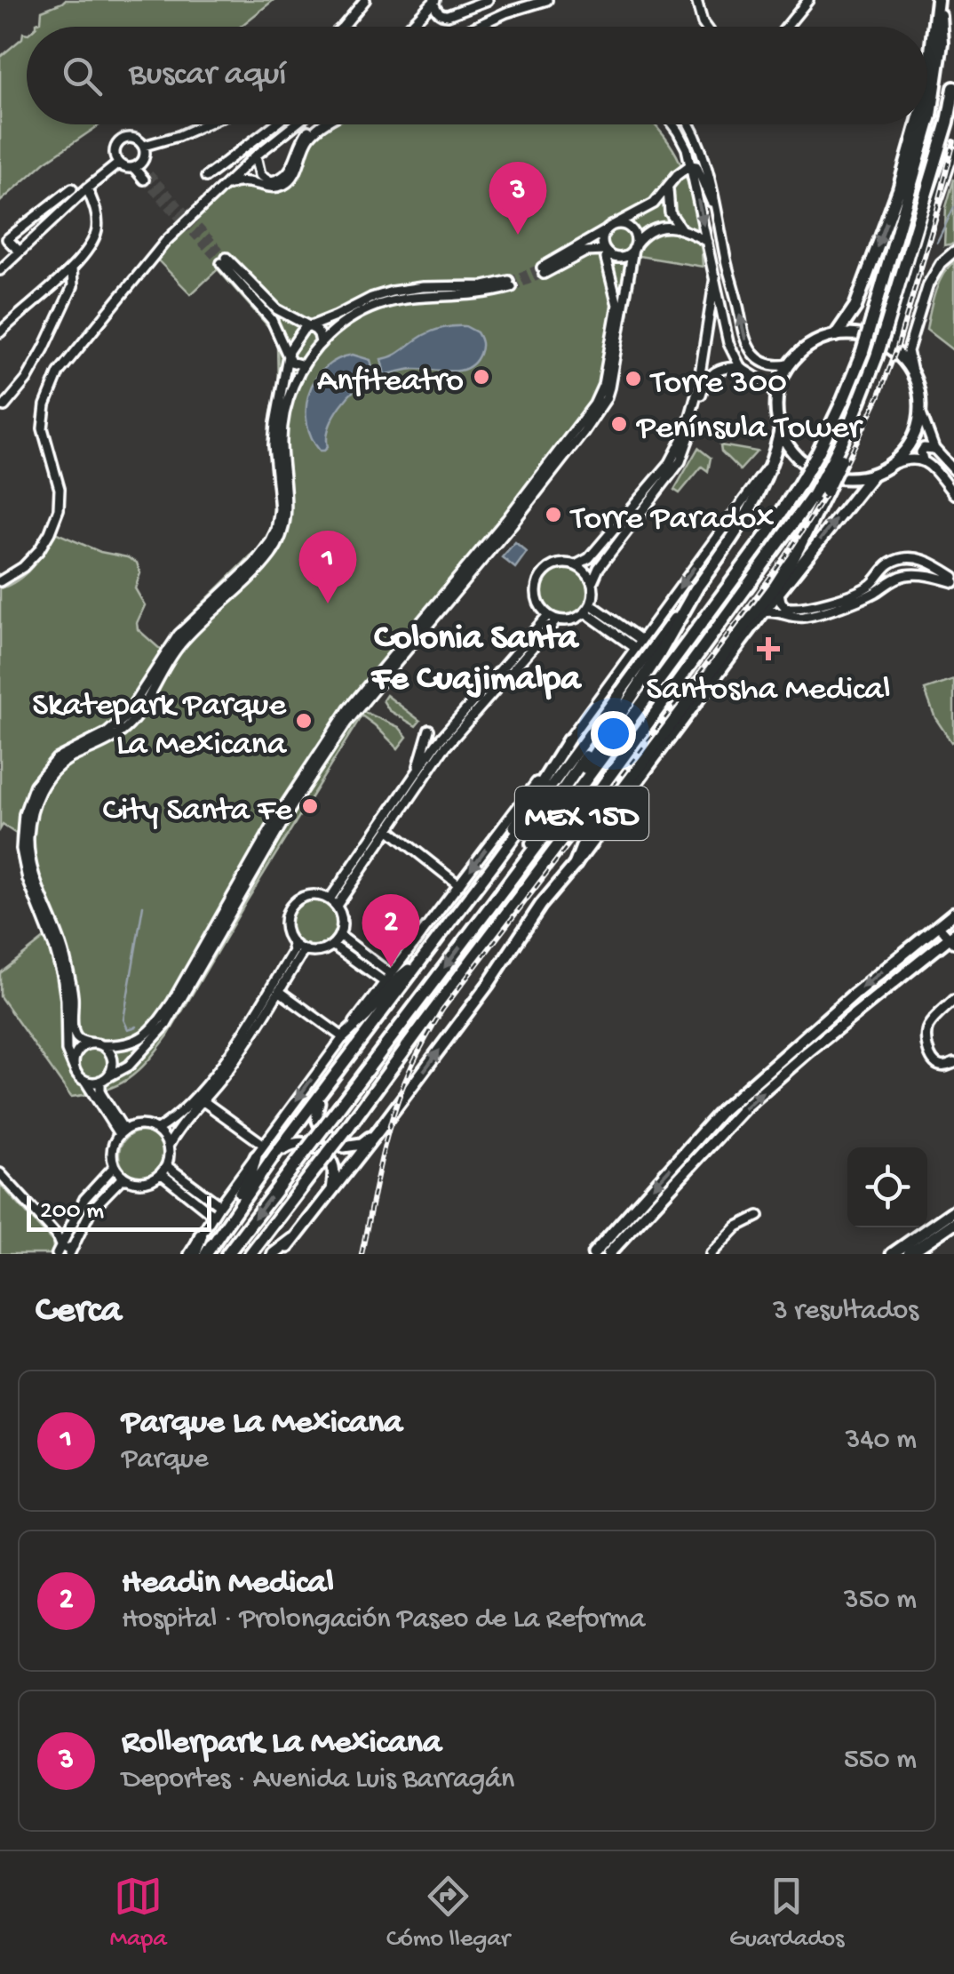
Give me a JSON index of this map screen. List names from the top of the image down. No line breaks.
{"streets":{"highway":["MEX 15D"]},"districts":["Colonia Santa Fe Cuajimalpa"],"places":{"other":["Anfiteatro","Torre 300","Península Tower","Torre Paradox","Skatepark Parque La Mexicana","City Santa Fe"],"health":["Santosha Medical"]},"scale_bar":"200 m","page":{"search":"Buscar aquí","pins":["3","1","2"],"scale":"200 m","heading":["Cerca","3 resultados"],"list":[{"mark":"1","name":"Parque La Mexicana","note":"Parque","value":"340 m"},{"mark":"2","name":"Headin Medical","note":"Hospital · Prolongación Paseo de La Reforma","value":"350 m"},{"mark":"3","name":"Rollerpark La Mexicana","note":"Deportes · Avenida Luis Barragán","value":"550 m"}],"nav":["Mapa","Cómo llegar","Guardados"]}}
